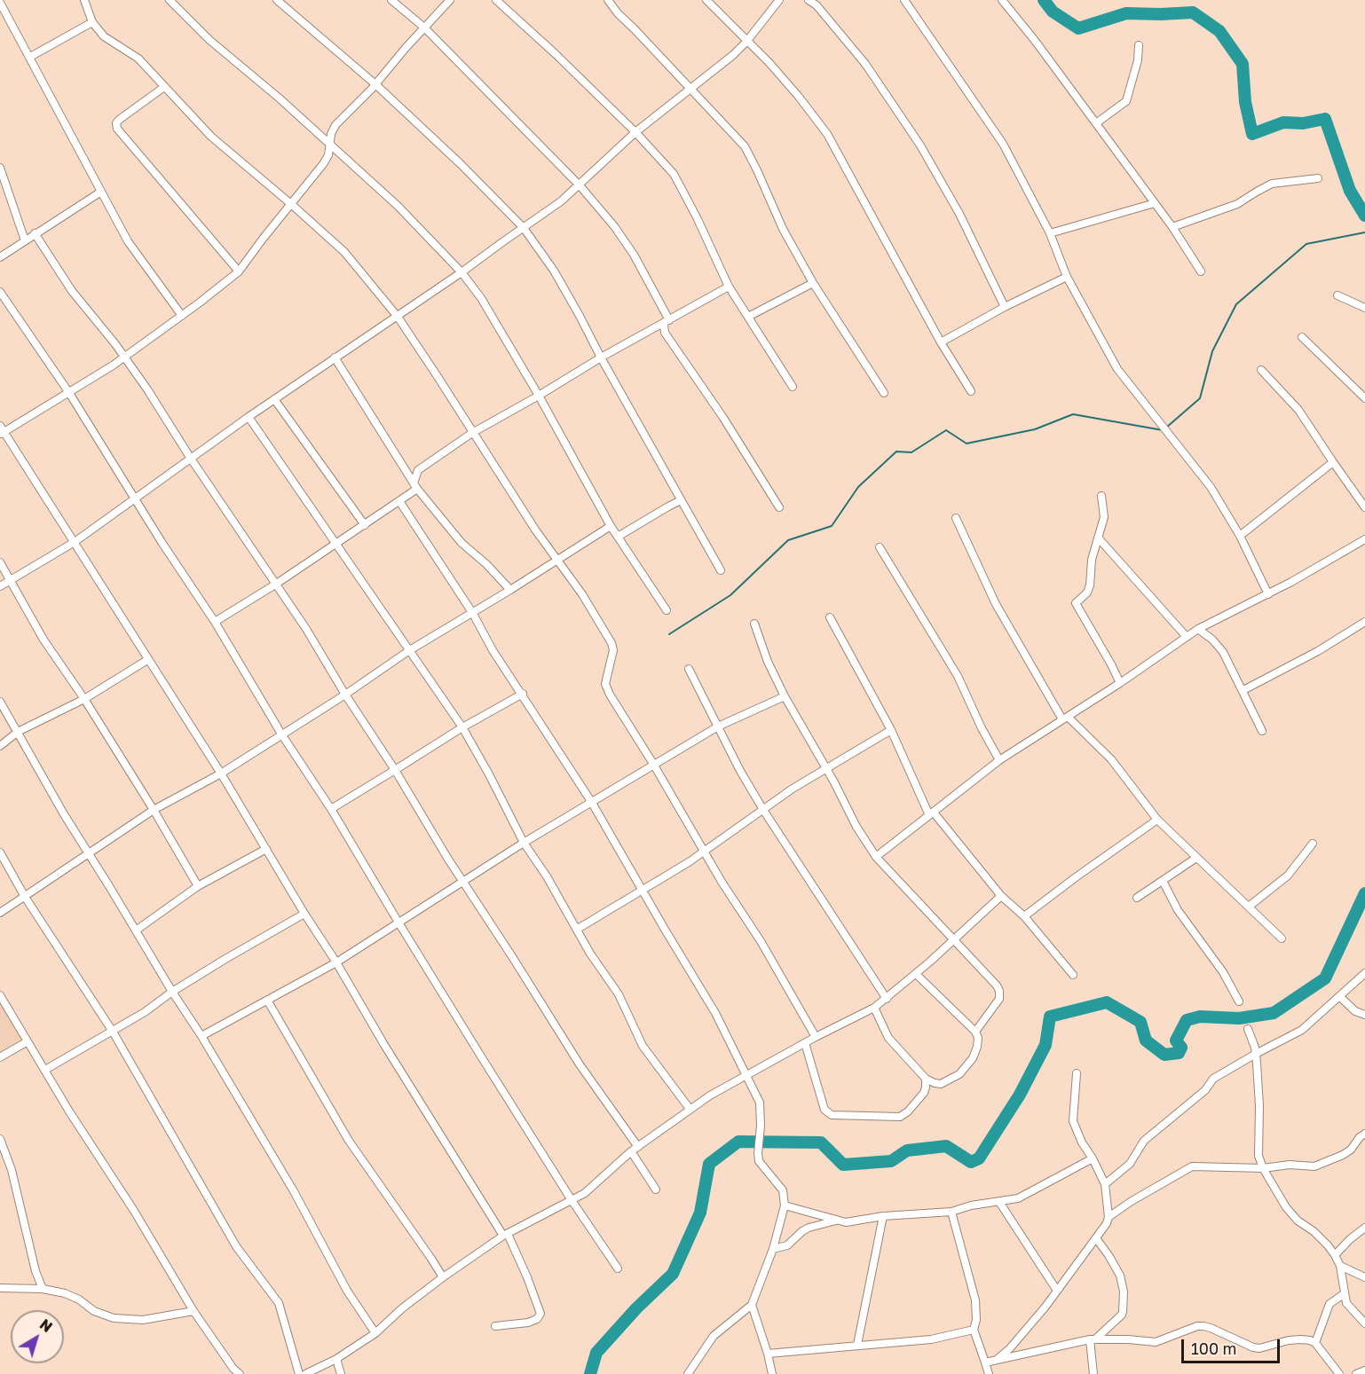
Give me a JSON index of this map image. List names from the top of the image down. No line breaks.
{"scale_bar":"100 m","north":"top right"}
